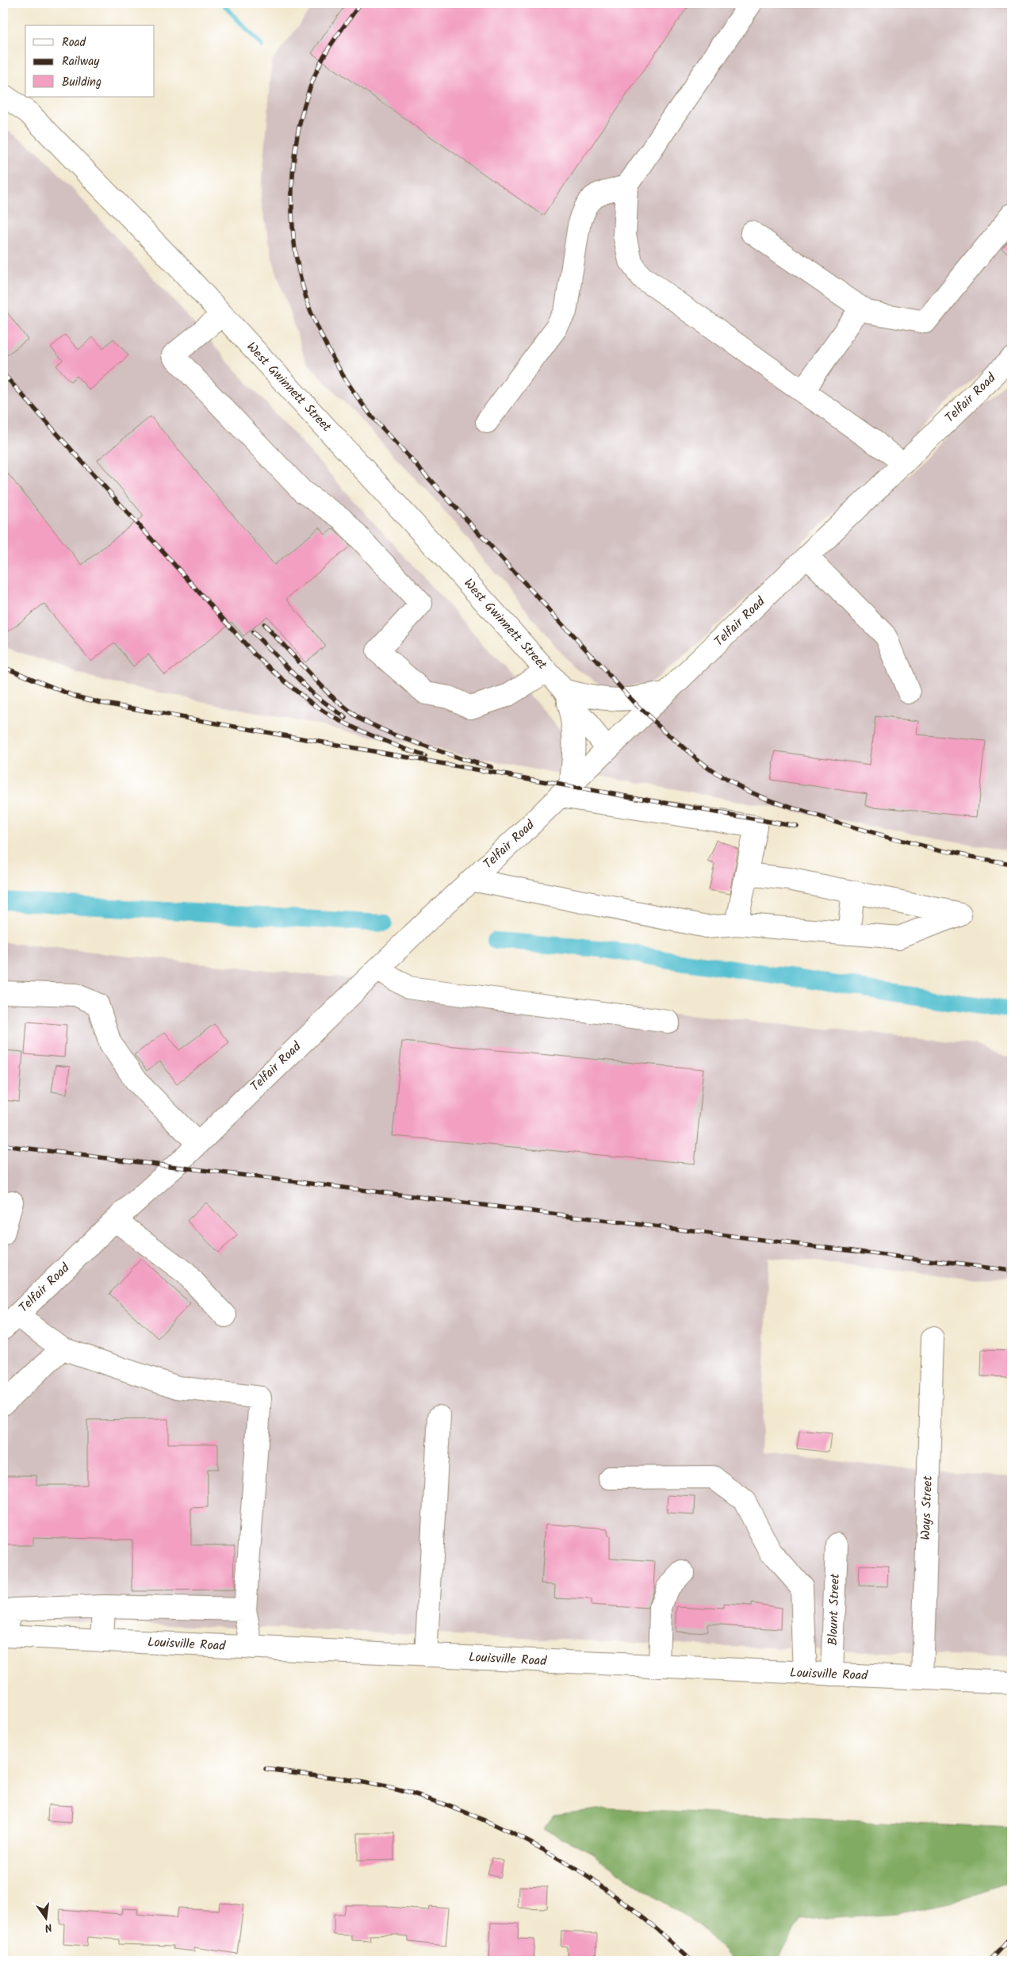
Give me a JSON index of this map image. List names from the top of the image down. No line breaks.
{"streets":{"street":["West Gwinnett Street","Telfair Road","Ways Street","Blount Street","Louisville Road"]},"crossings":[["West Gwinnett Street","Telfair Road"],["Ways Street","Louisville Road"],["Blount Street","Louisville Road"]],"legend":["Road","Railway","Building"],"north":"bottom"}
